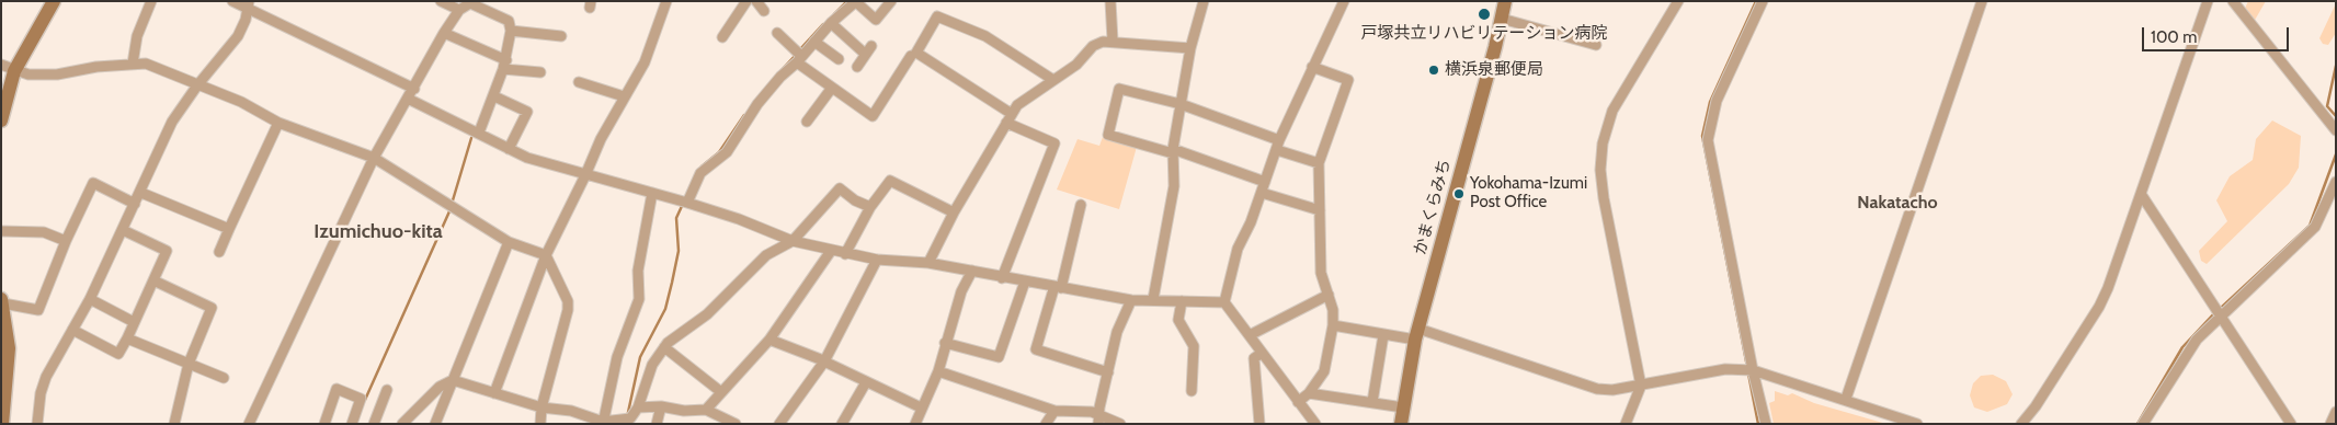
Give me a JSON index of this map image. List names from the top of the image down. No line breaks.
{"streets":{"main road":["かまくらみち"]},"districts":["Nakatacho","Izumichuo-kita"],"places":["戸塚共立リハビリテーション病院","横浜泉郵便局","Yokohama-Izumi Post Office"],"scale_bar":"100 m"}
